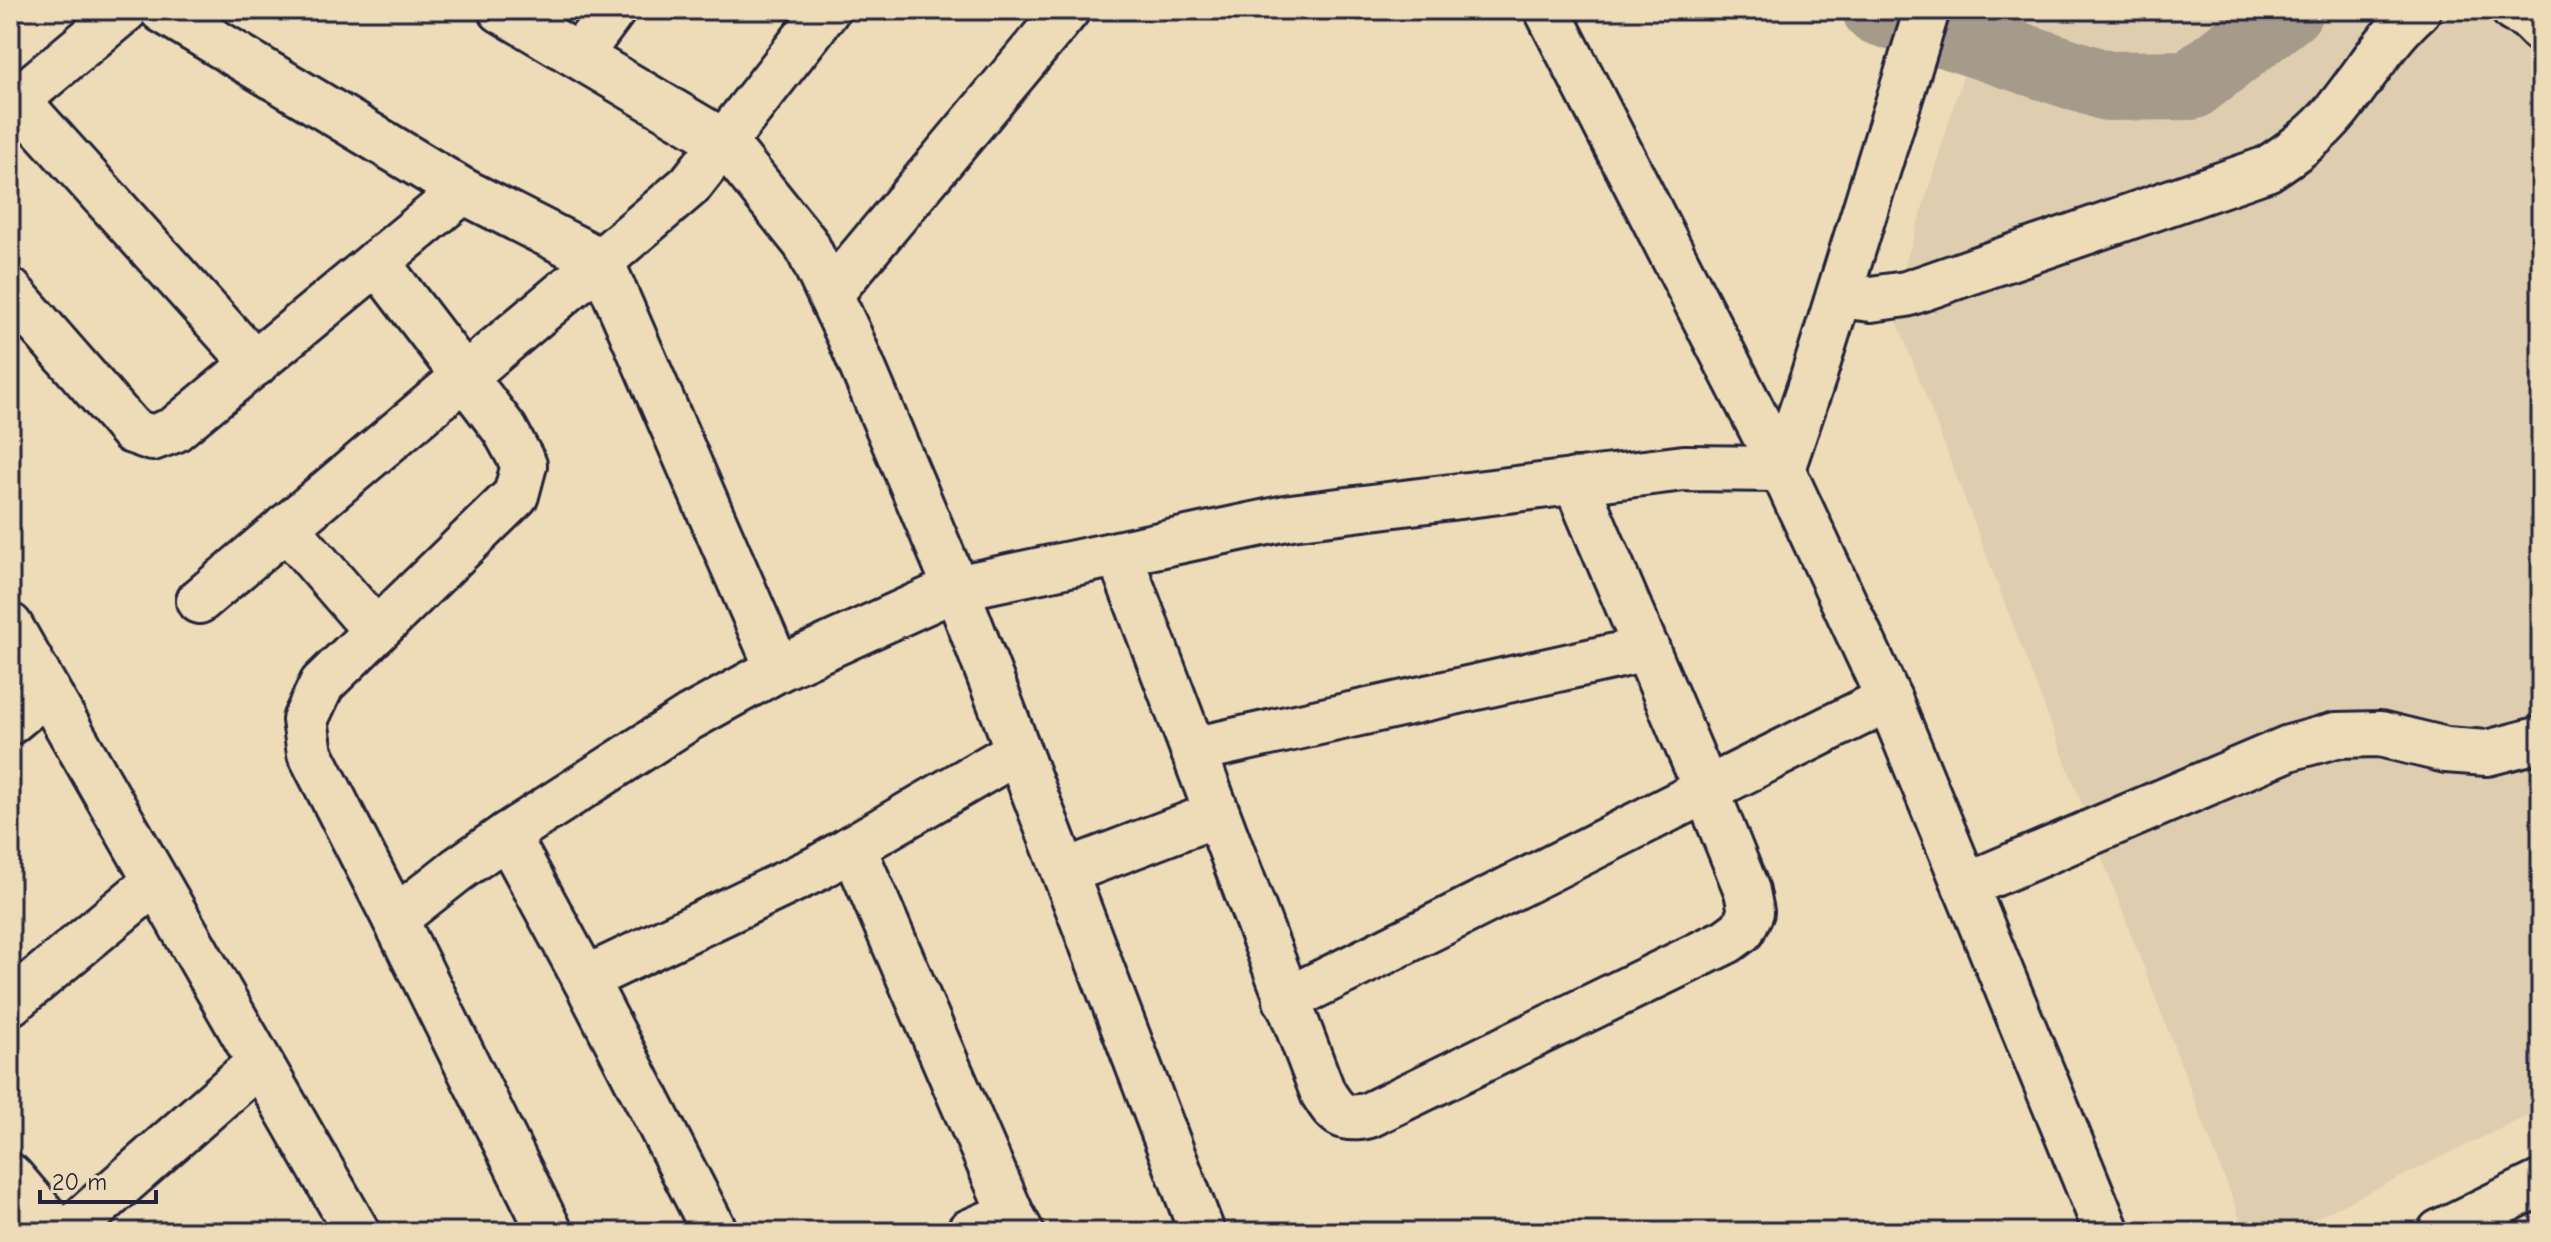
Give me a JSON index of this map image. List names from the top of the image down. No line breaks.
{"scale_bar":"20 m"}
